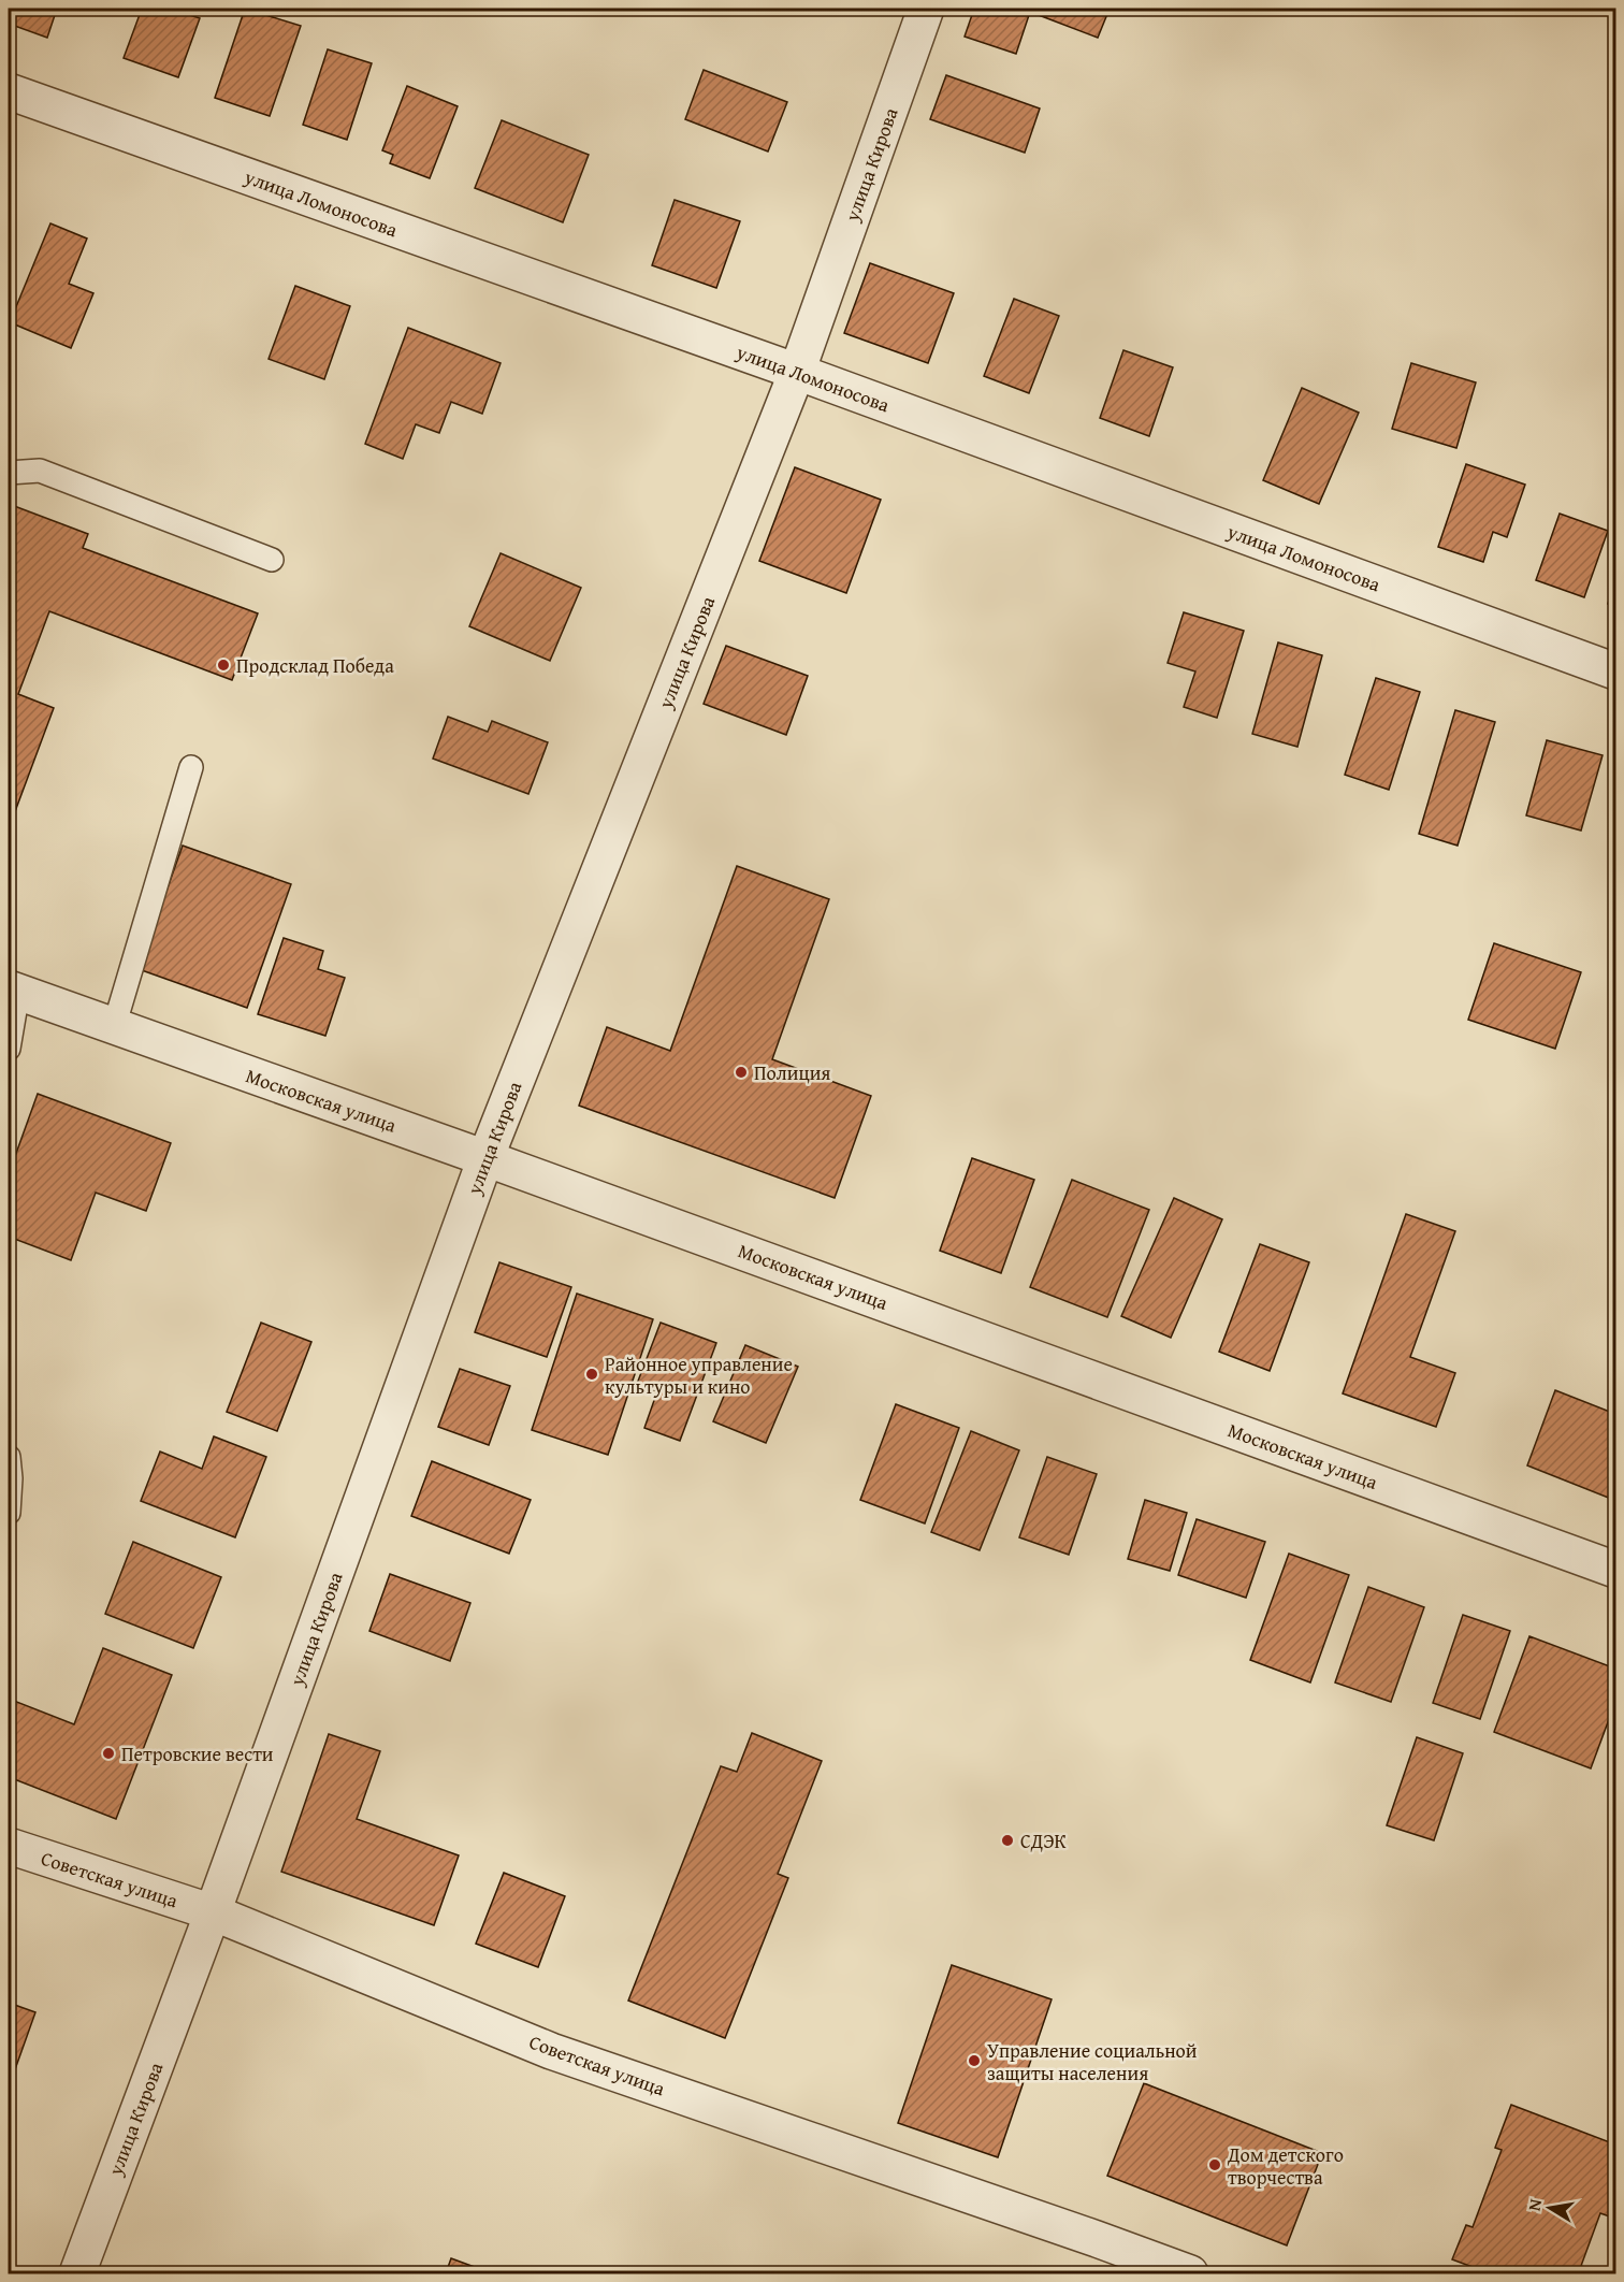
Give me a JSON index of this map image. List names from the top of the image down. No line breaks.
{"streets":{"street":["улица Кирова","улица Ломоносова","Московская улица","Советская улица"]},"crossings":[["улица Кирова","улица Ломоносова"],["улица Кирова","Московская улица"],["улица Кирова","Советская улица"]],"places":["Продсклад Победа","Полиция","Районное управление культуры и кино","Петровские вести","СДЭК","Управление социальной защиты населения","Дом детского творчества"],"north":"left"}
